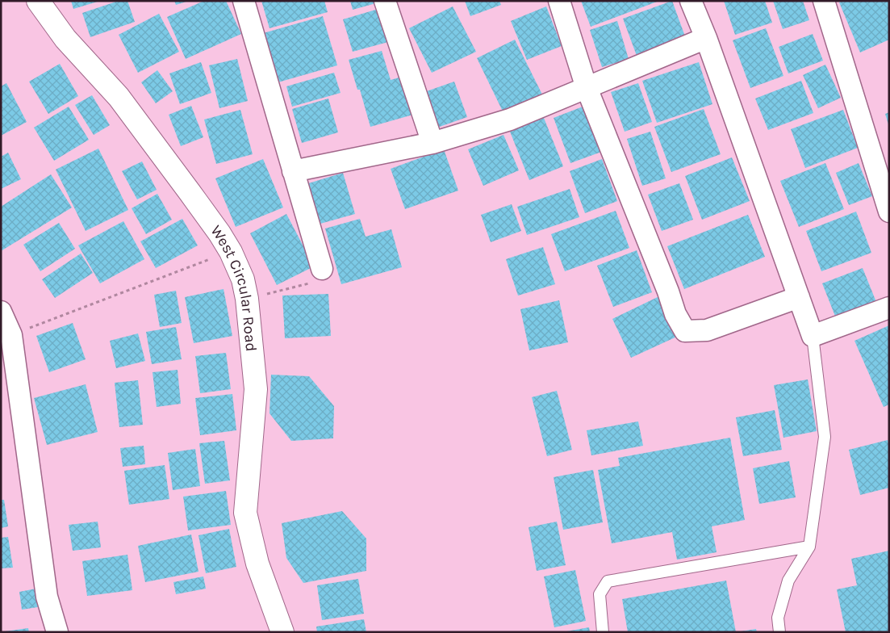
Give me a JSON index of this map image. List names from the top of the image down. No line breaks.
{"streets":{"street":["West Circular Road"]}}
